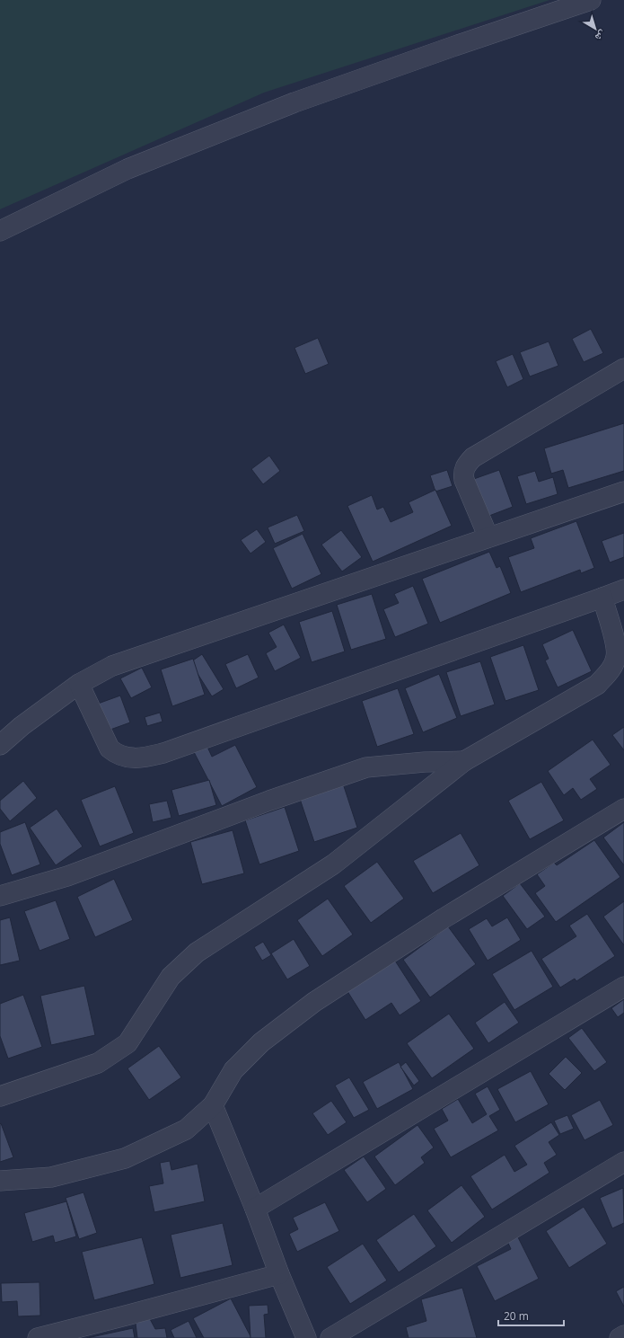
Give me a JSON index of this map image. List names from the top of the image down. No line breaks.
{"scale_bar":"20 m","north":"bottom right"}
